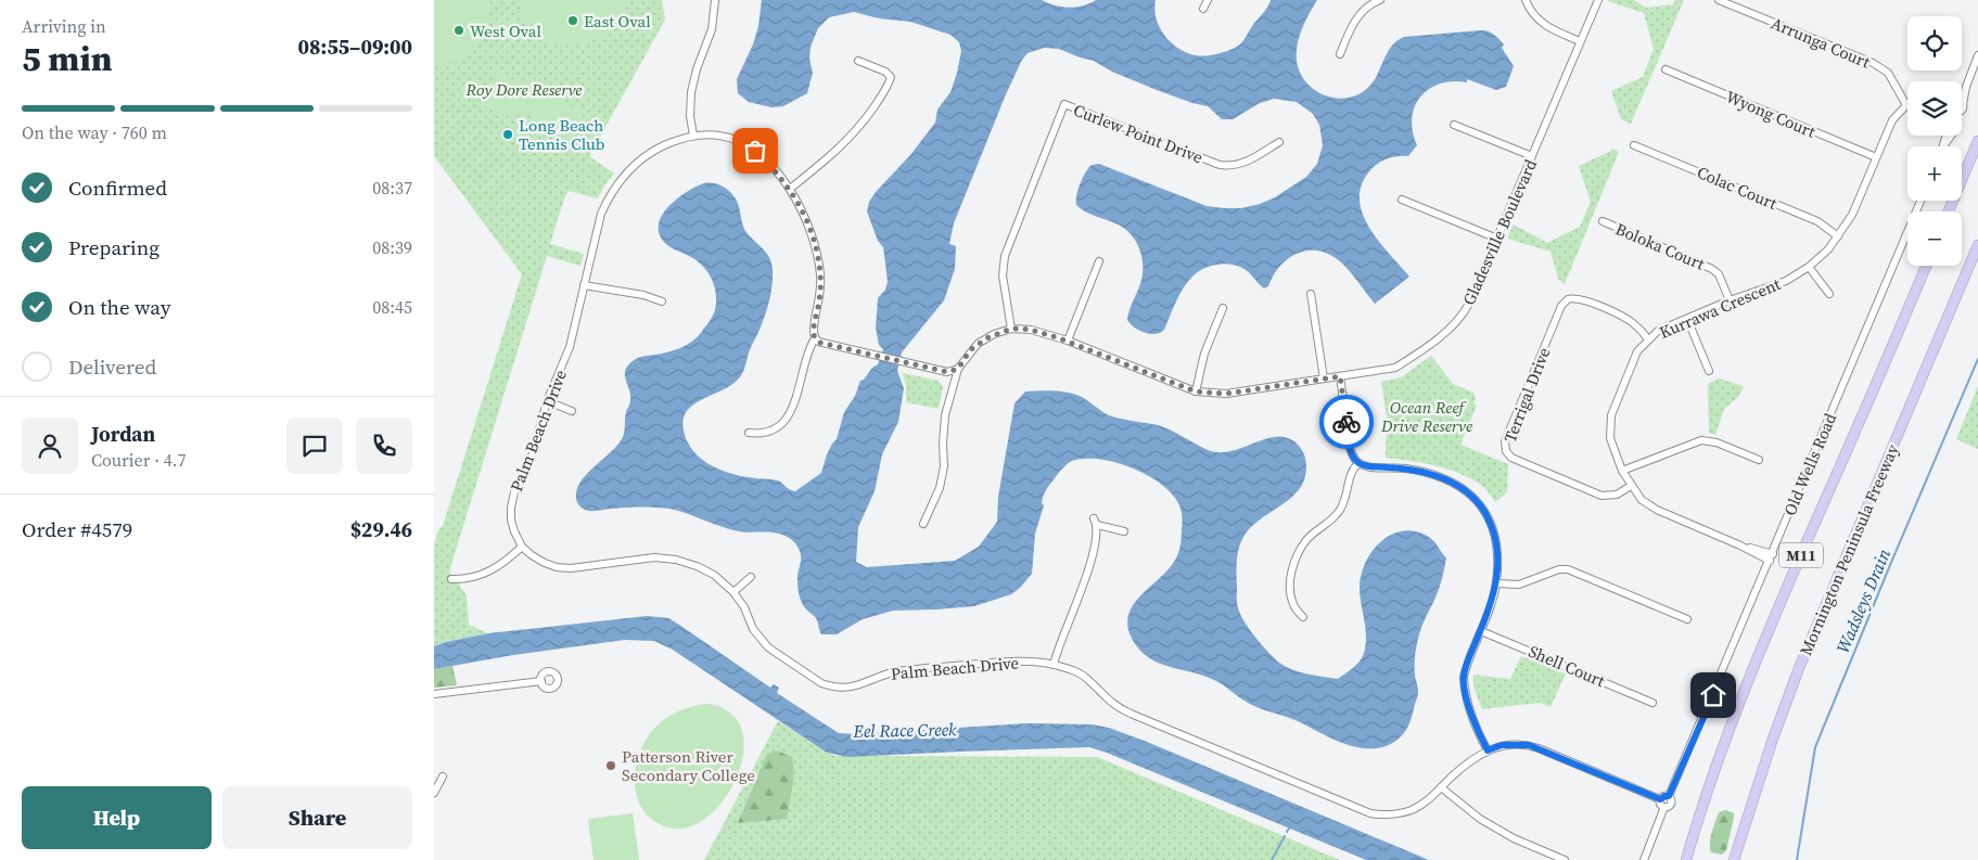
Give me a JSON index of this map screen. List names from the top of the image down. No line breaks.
{"streets":{"highway":["Mornington Peninsula Freeway","M11"],"street":["Arrunga Court","Wyong Court","Curlew Point Drive","Colac Court","Gladesville Boulevard","Boloka Court","Kurrawa Crescent","Terrigal Drive","Palm Beach Drive","Old Wells Road","Shell Court"]},"crossings":[["Arrunga Court","Kurrawa Crescent"],["Wyong Court","Kurrawa Crescent"],["Curlew Point Drive","Gladesville Boulevard"],["Colac Court","Kurrawa Crescent"],["Boloka Court","Kurrawa Crescent"],["Kurrawa Crescent","Terrigal Drive"],["Kurrawa Crescent","Old Wells Road"],["Palm Beach Drive","Old Wells Road"]],"water":["Wadsleys Drain","Eel Race Creek"],"parks":["Roy Dore Reserve","Ocean Reef Drive Reserve"],"places":["East Oval","West Oval","Long Beach Tennis Club","Patterson River Secondary College"],"page":{"heading":["5 min","Arriving in","08:55–09:00"],"panel":["Jordan","Courier · 4.7","Order #4579","$29.46"],"map_buttons":["+","−"],"bar":"On the way · 760 m","list":[["Confirmed","08:37"],["Preparing","08:39"],["On the way","08:45"],"Delivered"],"buttons":["Help","Share"]}}
